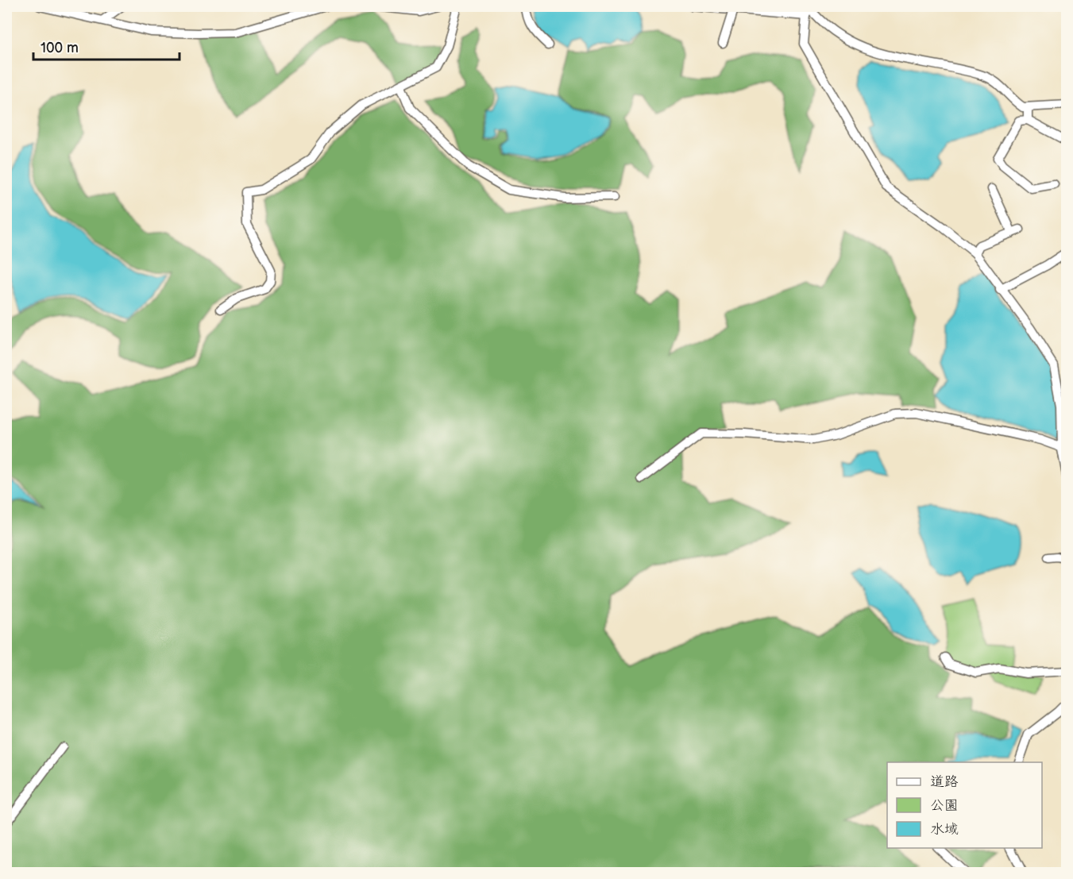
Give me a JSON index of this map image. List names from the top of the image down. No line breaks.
{"legend":["道路","公園","水域"],"scale_bar":"100 m"}
